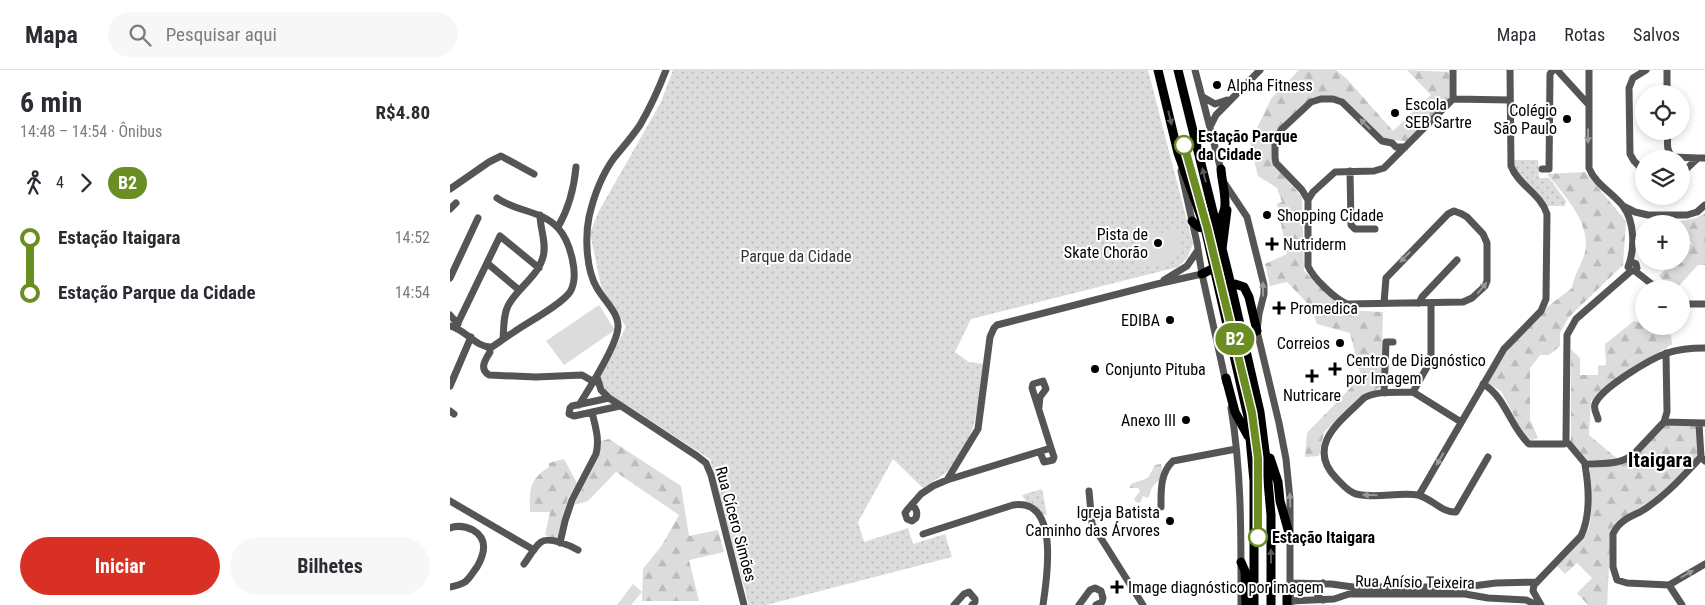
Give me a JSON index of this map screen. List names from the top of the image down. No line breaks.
{"streets":{"street":["Rua Cícero Simões","Rua Anísio Teixeira"]},"districts":["Itaigara"],"parks":["Parque da Cidade"],"places":{"other":["Alpha Fitness","Escola SEB Sartre","Colégio São Paulo","Estação Parque da Cidade","Shopping Cidade","Pista de Skate Chorão","EDIBA","Correios","Conjunto Pituba","Anexo III","Igreja Batista Caminho das Árvores","Estação Itaigara"],"health":["Nutriderm","Promedica","Centro de Diagnóstico por Imagem","Nutricare","Image diagnóstico por imagem"]},"lines":["bus line B2"],"page":{"header":"Mapa","search":"Pesquisar aqui","nav":["Mapa","Rotas","Salvos"],"heading":["6 min","14:48 – 14:54 · Ônibus","R$4.80"],"on_map":"B2","map_buttons":["+","−"],"legs":["4","B2"],"list":[{"name":"Estação Itaigara","value":"14:52"},{"name":"Estação Parque da Cidade","value":"14:54"}],"buttons":["Iniciar","Bilhetes"]}}
